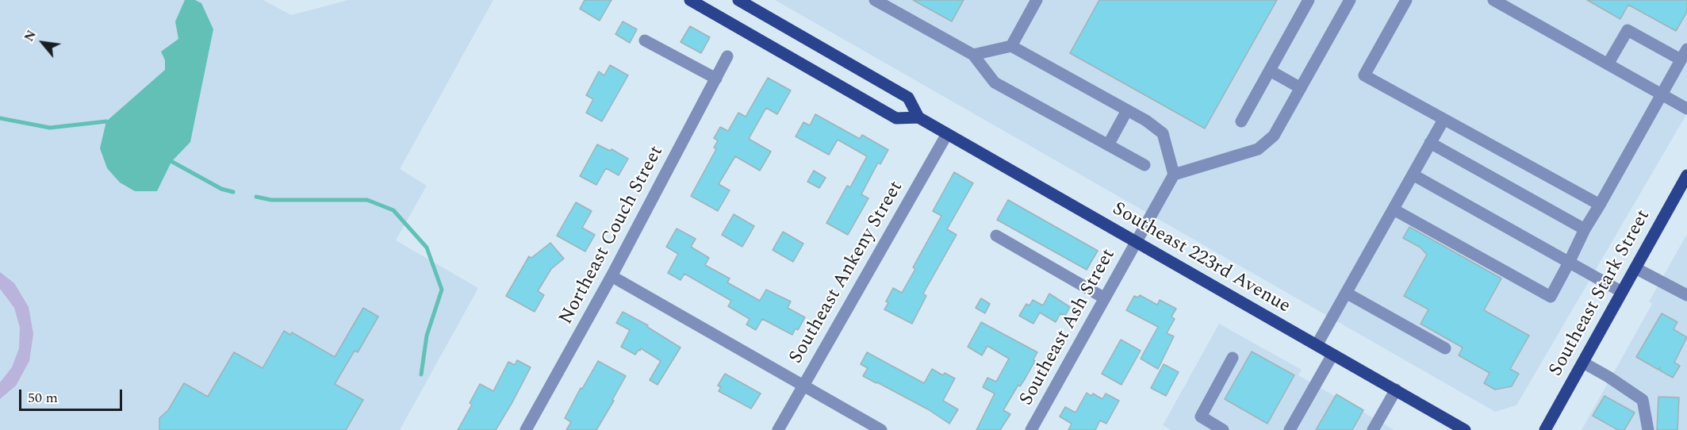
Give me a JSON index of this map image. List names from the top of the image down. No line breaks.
{"streets":{"main road":["Southeast 223rd Avenue","Southeast Stark Street"],"street":["Northeast Couch Street","Southeast Ankeny Street","Southeast Ash Street"]},"crossings":[["Southeast 223rd Avenue","Southeast Ankeny Street"],["Southeast 223rd Avenue","Southeast Ash Street"]],"scale_bar":"50 m","north":"top left"}
